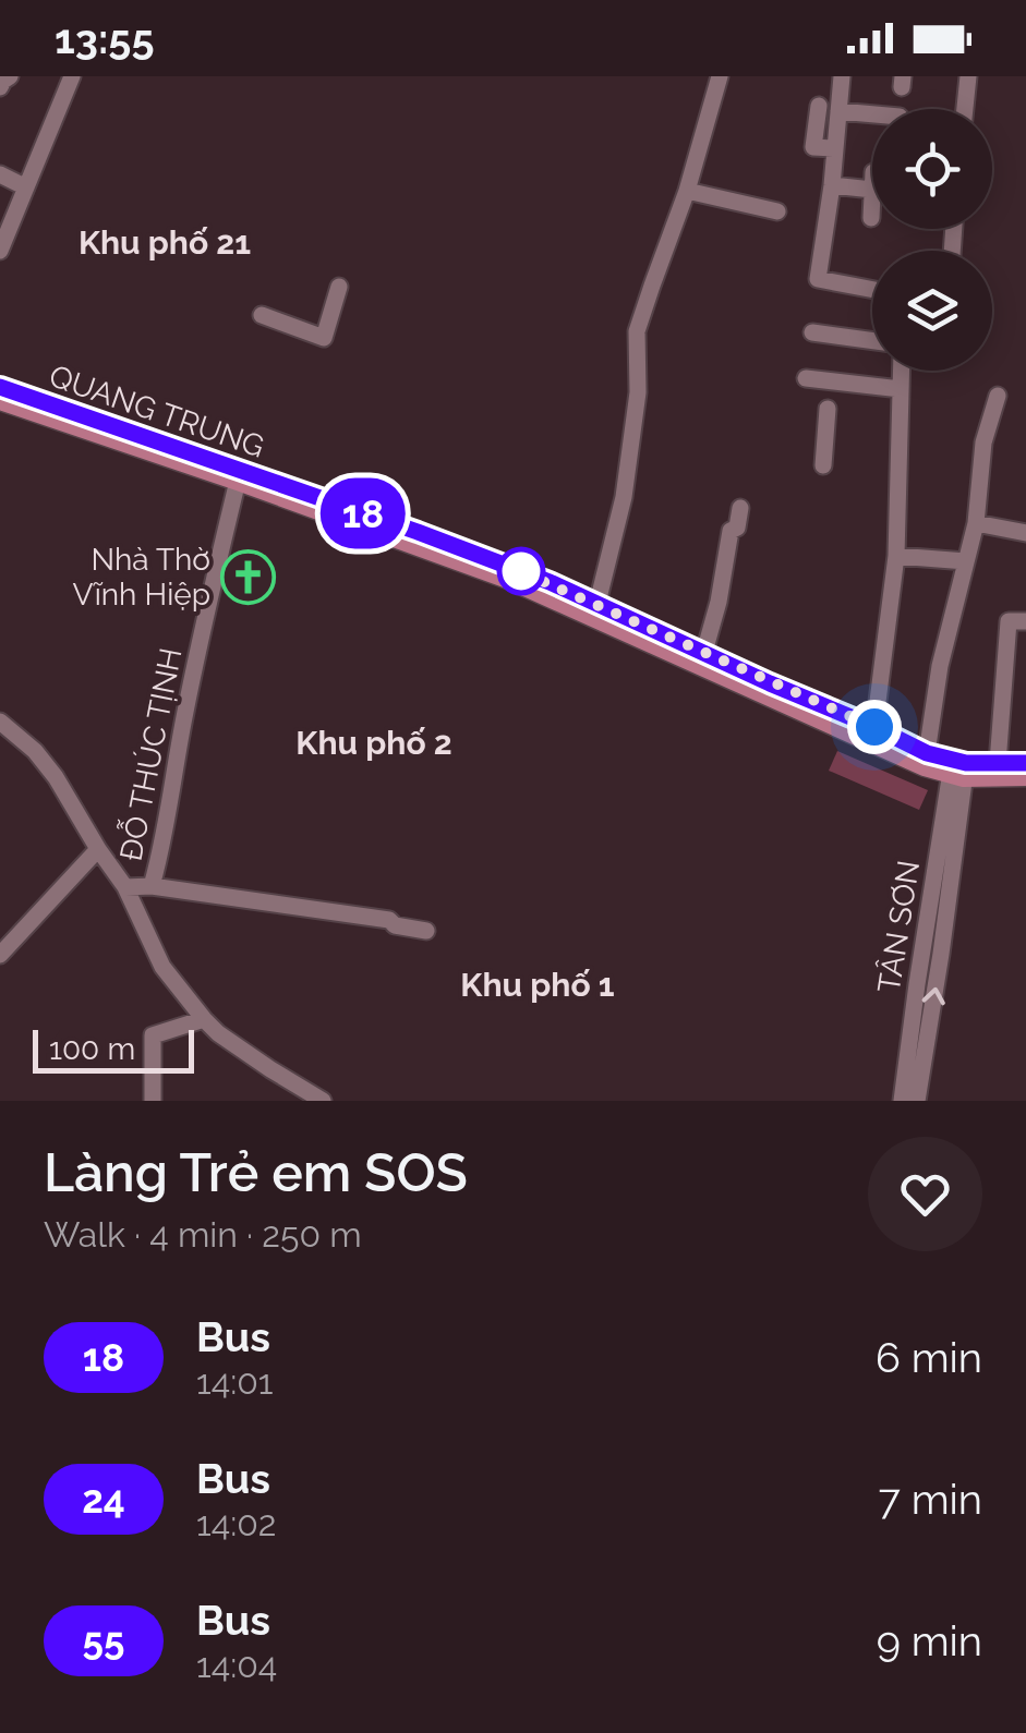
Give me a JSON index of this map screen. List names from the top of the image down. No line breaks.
{"streets":{"main road":["QUANG TRUNG"],"street":["ĐỖ THÚC TỊNH","TÂN SƠN"]},"crossings":[["QUANG TRUNG","ĐỖ THÚC TỊNH"],["QUANG TRUNG","TÂN SƠN"]],"districts":["Khu phố 21","Khu phố 2","Khu phố 1"],"places":{"church":["Nhà Thờ Vĩnh Hiệp"]},"lines":["bus line 18"],"scale_bar":"100 m","page":{"status":"13:55","on_map":"18","scale":"100 m","heading":["Làng Trẻ em SOS","Walk · 4 min · 250 m"],"list":[{"mark":"18","name":"Bus","note":"14:01","value":"6 min"},{"mark":"24","name":"Bus","note":"14:02","value":"7 min"},{"mark":"55","name":"Bus","note":"14:04","value":"9 min"}]}}
